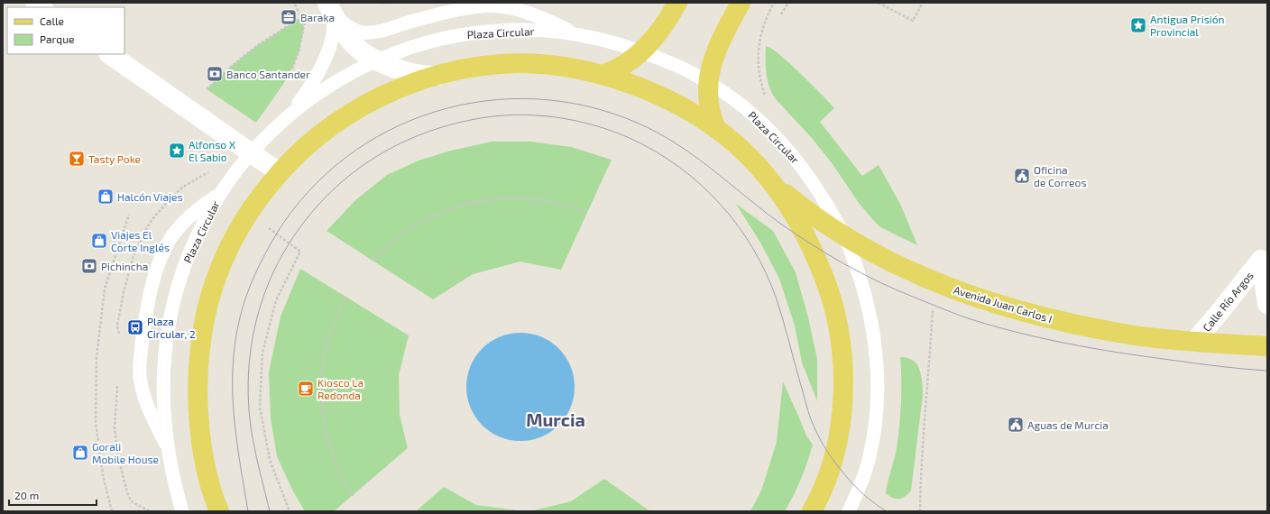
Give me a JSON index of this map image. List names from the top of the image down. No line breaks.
{"streets":{"main road":["Avenida Juan Carlos I"],"street":["Calle Río Argos"],"lane":["Plaza Circular"]},"crossings":[["Plaza Circular","Avenida Juan Carlos I"],["Calle Río Argos","Avenida Juan Carlos I"]],"districts":["Murcia"],"places":{"office":["Baraka"],"place":["Antigua Prisión Provincial","Alfonso X El Sabio"],"bank":["Banco Santander","Pichincha"],"bar":["Tasty Poke"],"public building":["Oficina de Correos","Aguas de Murcia"],"shop":["Halcón Viajes","Viajes El Corte Inglés","Gorali Mobile House"],"bus stop":["Plaza Circular, 2"],"cafe":["Kiosco La Redonda"]},"legend":["Calle","Parque"],"scale_bar":"20 m"}
